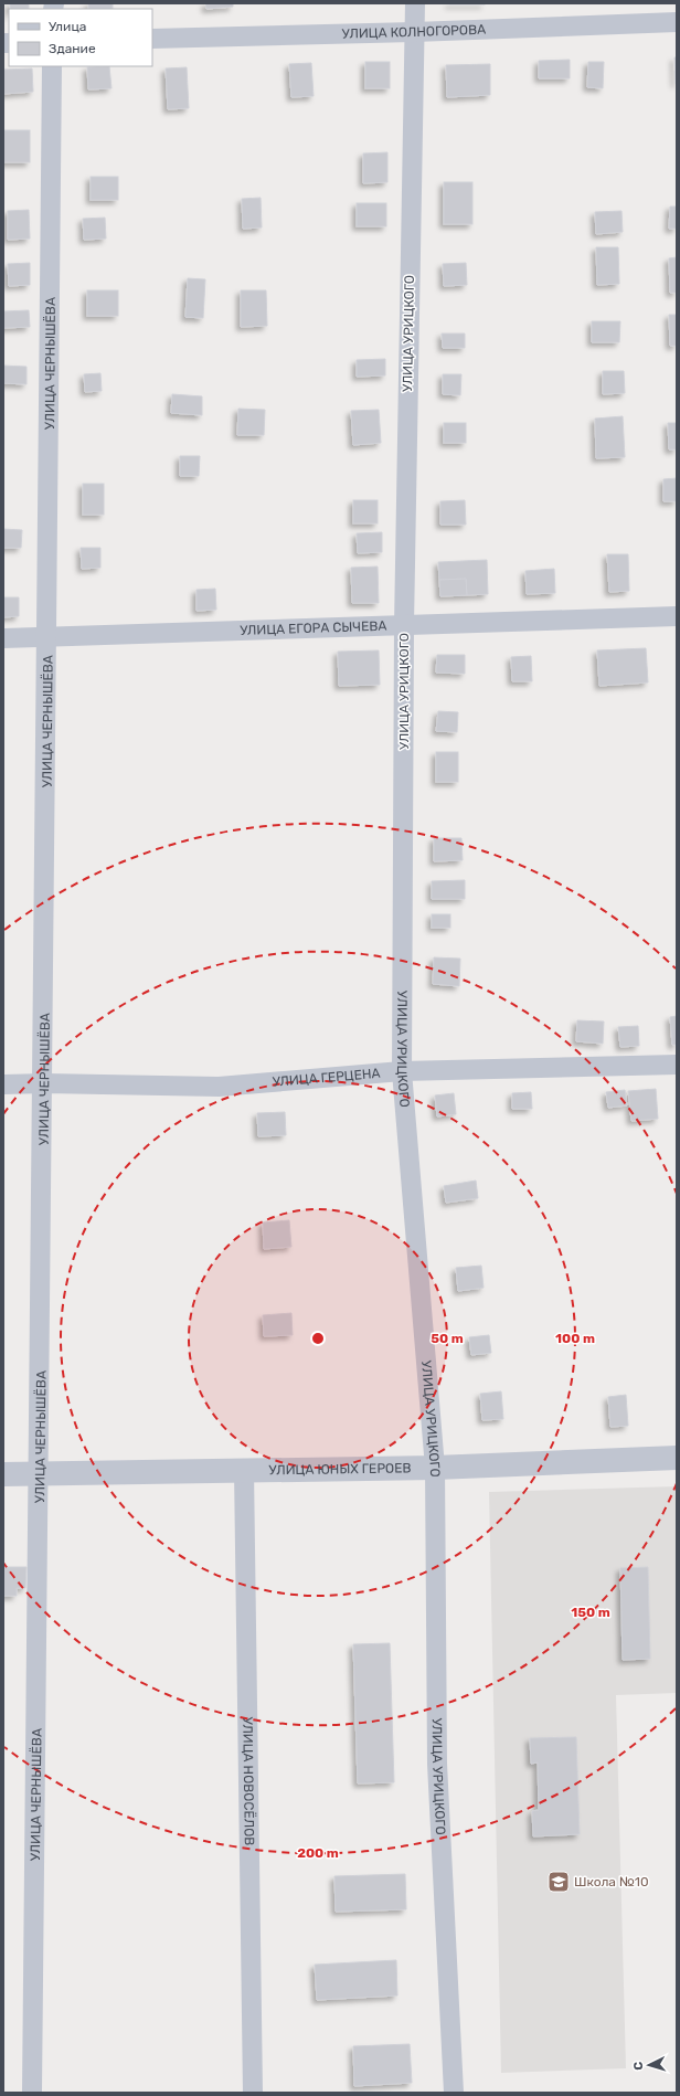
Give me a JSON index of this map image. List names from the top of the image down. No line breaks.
{"streets":{"street":["УЛИЦА КОЛНОГОРОВА","УЛИЦА УРИЦКОГО","УЛИЦА ЧЕРНЫШЁВА","УЛИЦА ЕГОРА СЫЧЕВА","УЛИЦА ГЕРЦЕНА","УЛИЦА ЮНЫХ ГЕРОЕВ","УЛИЦА НОВОСЁЛОВ"]},"crossings":[["УЛИЦА КОЛНОГОРОВА","УЛИЦА УРИЦКОГО"],["УЛИЦА УРИЦКОГО","УЛИЦА ЕГОРА СЫЧЕВА"],["УЛИЦА УРИЦКОГО","УЛИЦА ГЕРЦЕНА"],["УЛИЦА УРИЦКОГО","УЛИЦА ЮНЫХ ГЕРОЕВ"],["УЛИЦА ЧЕРНЫШЁВА","УЛИЦА ЕГОРА СЫЧЕВА"],["УЛИЦА ЧЕРНЫШЁВА","УЛИЦА ГЕРЦЕНА"],["УЛИЦА ЧЕРНЫШЁВА","УЛИЦА ЮНЫХ ГЕРОЕВ"],["УЛИЦА ЮНЫХ ГЕРОЕВ","УЛИЦА НОВОСЁЛОВ"]],"places":{"school or university":["Школа №10"]},"legend":["Улица","Здание"],"north":"left","rings":["50 m","100 m","150 m","200 m"]}
